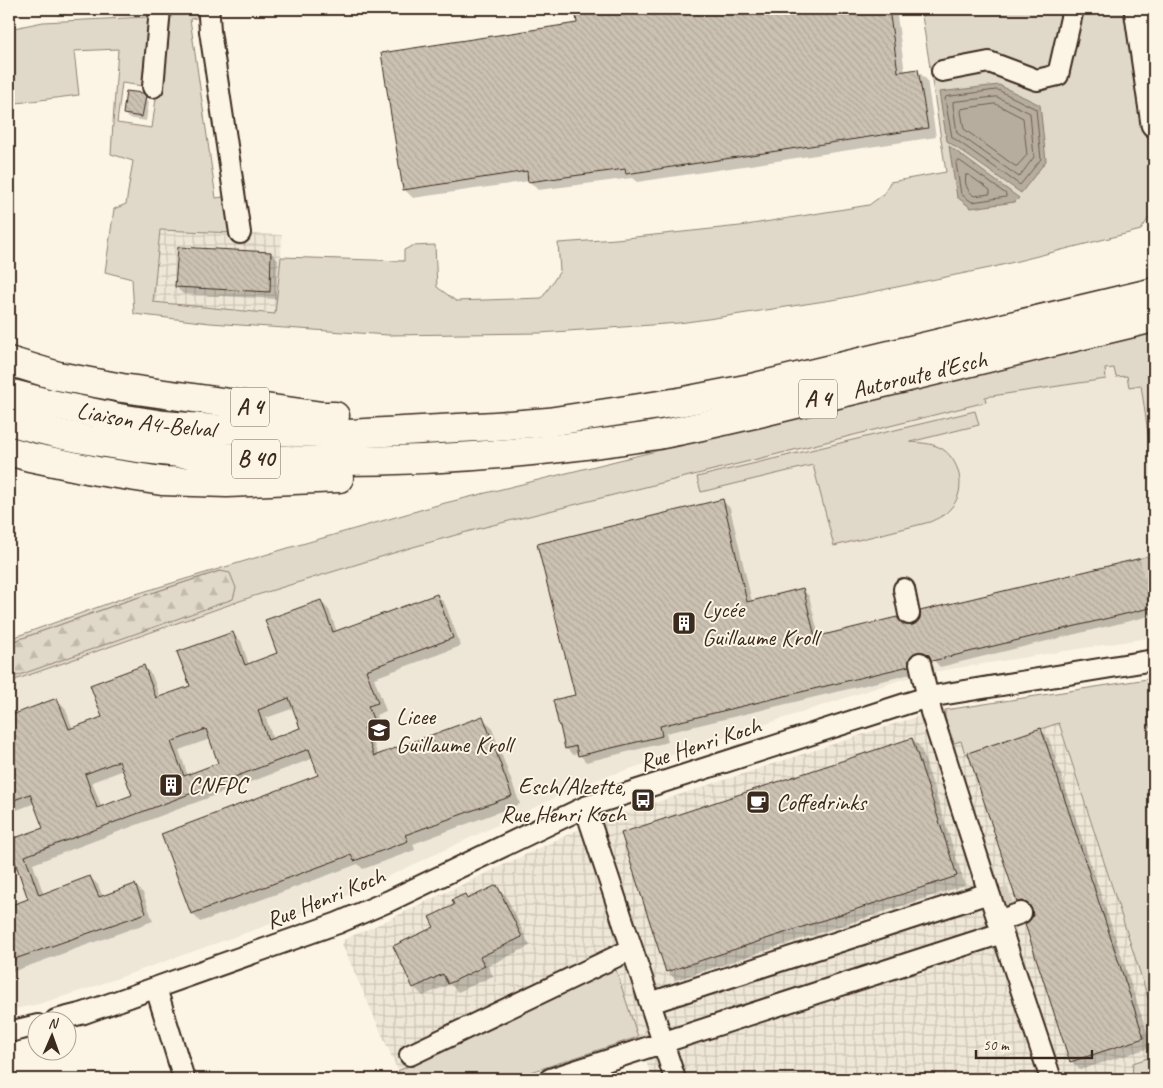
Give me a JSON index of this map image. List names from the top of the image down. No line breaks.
{"streets":{"highway":["Autoroute d'Esch","A 4","Liaison A4-Belval","B 40"],"street":["Rue Henri Koch"]},"crossings":[["Autoroute d'Esch","A 4"],["Autoroute d'Esch","Liaison A4-Belval"],["A 4","Liaison A4-Belval"]],"places":{"building":["Lycée Guillaume Kroll","CNFPC"],"school or university":["Licee Guillaume Kroll"],"bus stop":["Esch/Alzette, Rue Henri Koch"],"cafe":["Coffedrinks"]},"scale_bar":"50 m","north":"top"}
